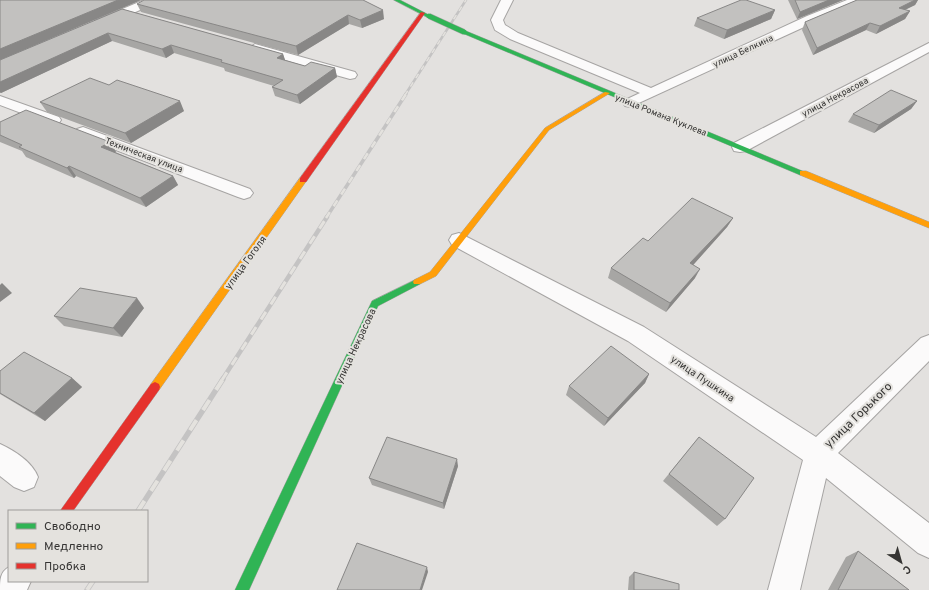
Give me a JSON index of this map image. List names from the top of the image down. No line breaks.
{"streets":{"street":["улица Белкина","улица Некрасова","улица Романа Куклева","Техническая улица","улица Гоголя","улица Пушкина","улица Горького"]},"crossings":[["улица Белкина","улица Романа Куклева"],["улица Некрасова","улица Романа Куклева"],["улица Некрасова","улица Пушкина"],["улица Романа Куклева","улица Гоголя"],["улица Пушкина","улица Горького"]],"legend":["Свободно","Медленно","Пробка"],"north":"bottom right"}
